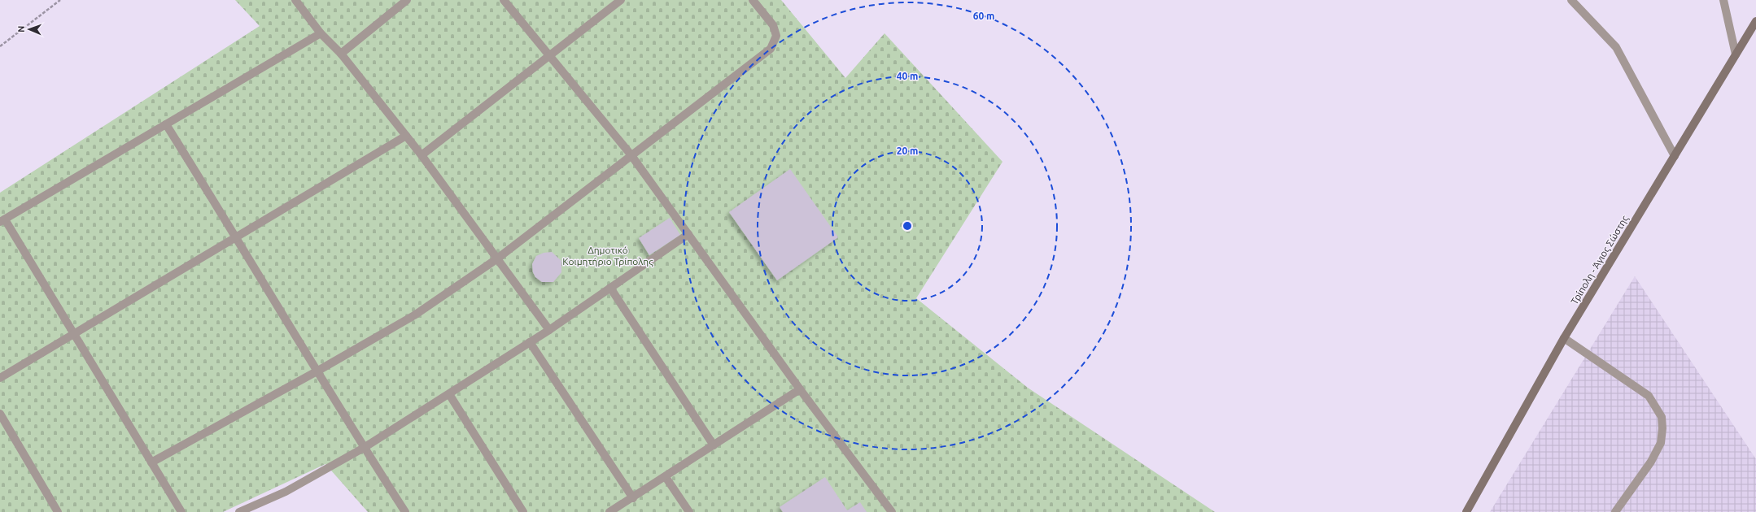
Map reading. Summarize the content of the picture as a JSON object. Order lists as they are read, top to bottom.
{
  "streets": {
    "main road": ["Τρίπολη - Άγιος Σώστης"]
  },
  "parks": ["Δημοτικό Κοιμητήριο Τρίπολης"],
  "north": "left",
  "rings": ["60 m", "40 m", "20 m"]
}
